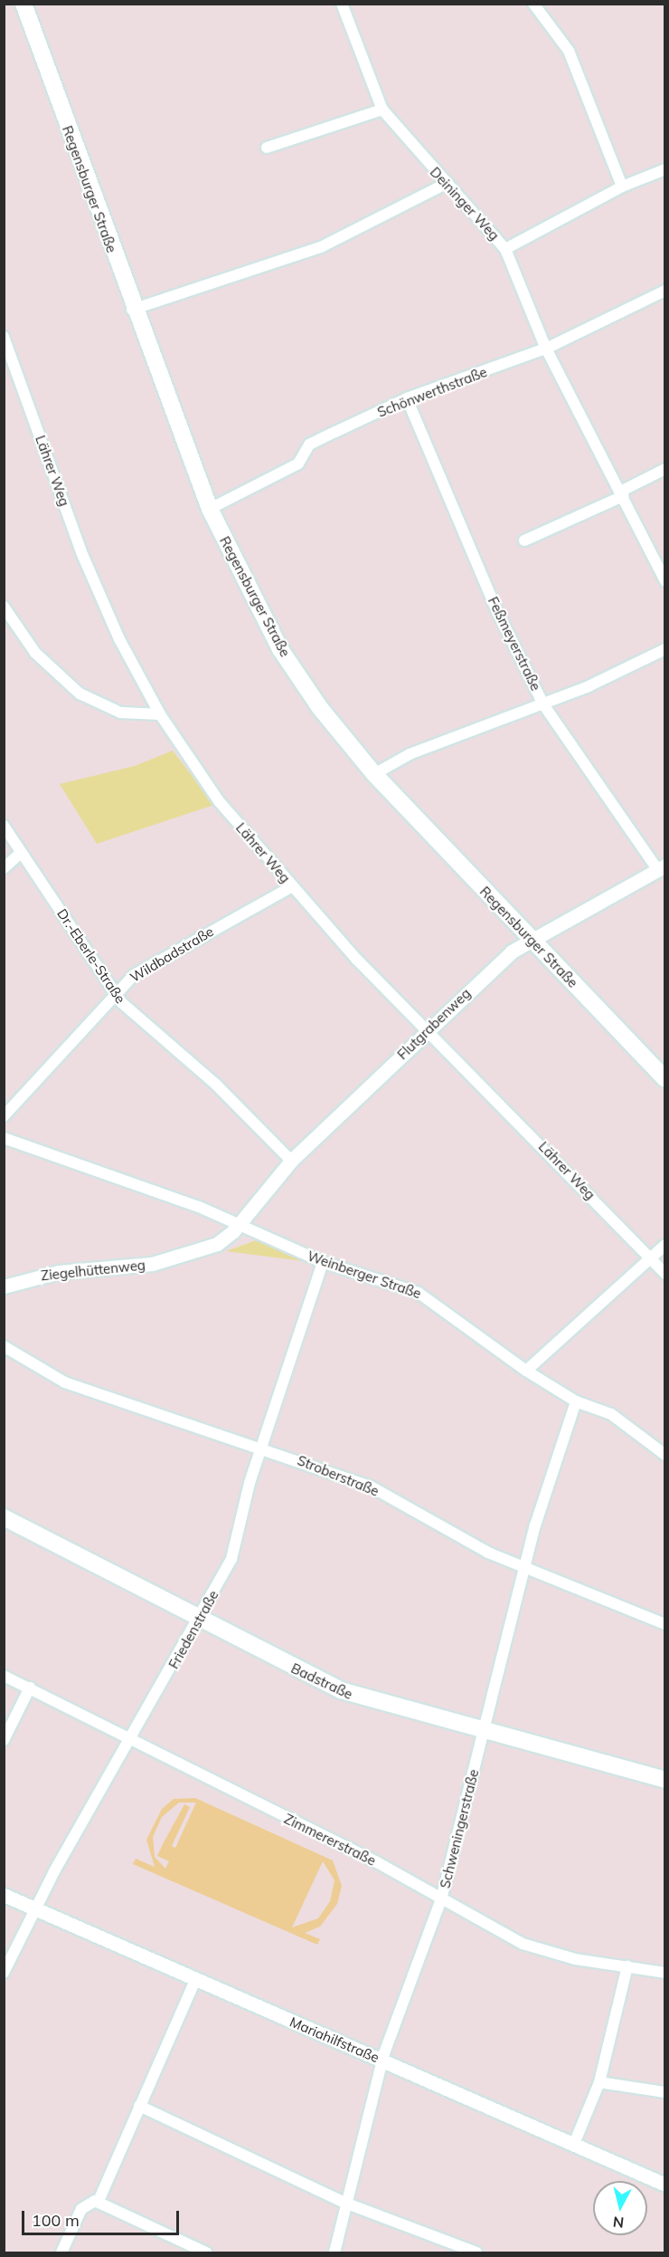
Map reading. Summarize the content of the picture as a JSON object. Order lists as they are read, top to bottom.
{
  "streets": {
    "main road": ["Regensburger Straße", "Badstraße"],
    "street": [
      "Deininger Weg",
      "Schönwerthstraße",
      "Lährer Weg",
      "Feßmeyerstraße",
      "Wildbadstraße",
      "Dr.-Eberle-Straße",
      "Flutgrabenweg",
      "Ziegelhüttenweg",
      "Weinberger Straße",
      "Stroberstraße",
      "Friedenstraße",
      "Schweningerstraße",
      "Zimmererstraße",
      "Mariahilfstraße"
    ]
  },
  "crossings": [
    ["Regensburger Straße", "Schönwerthstraße"],
    ["Regensburger Straße", "Flutgrabenweg"],
    ["Deininger Weg", "Schönwerthstraße"],
    ["Schönwerthstraße", "Feßmeyerstraße"],
    ["Lährer Weg", "Wildbadstraße"],
    ["Lährer Weg", "Flutgrabenweg"],
    ["Feßmeyerstraße", "Flutgrabenweg"],
    ["Wildbadstraße", "Dr.-Eberle-Straße"],
    ["Dr.-Eberle-Straße", "Flutgrabenweg"],
    ["Flutgrabenweg", "Ziegelhüttenweg"],
    ["Flutgrabenweg", "Weinberger Straße"],
    ["Ziegelhüttenweg", "Weinberger Straße"],
    ["Weinberger Straße", "Friedenstraße"],
    ["Weinberger Straße", "Schweningerstraße"],
    ["Stroberstraße", "Friedenstraße"],
    ["Stroberstraße", "Schweningerstraße"],
    ["Friedenstraße", "Badstraße"],
    ["Friedenstraße", "Zimmererstraße"],
    ["Friedenstraße", "Mariahilfstraße"],
    ["Badstraße", "Schweningerstraße"],
    ["Schweningerstraße", "Zimmererstraße"],
    ["Schweningerstraße", "Mariahilfstraße"]
  ],
  "scale_bar": "100 m",
  "north": "bottom"
}
